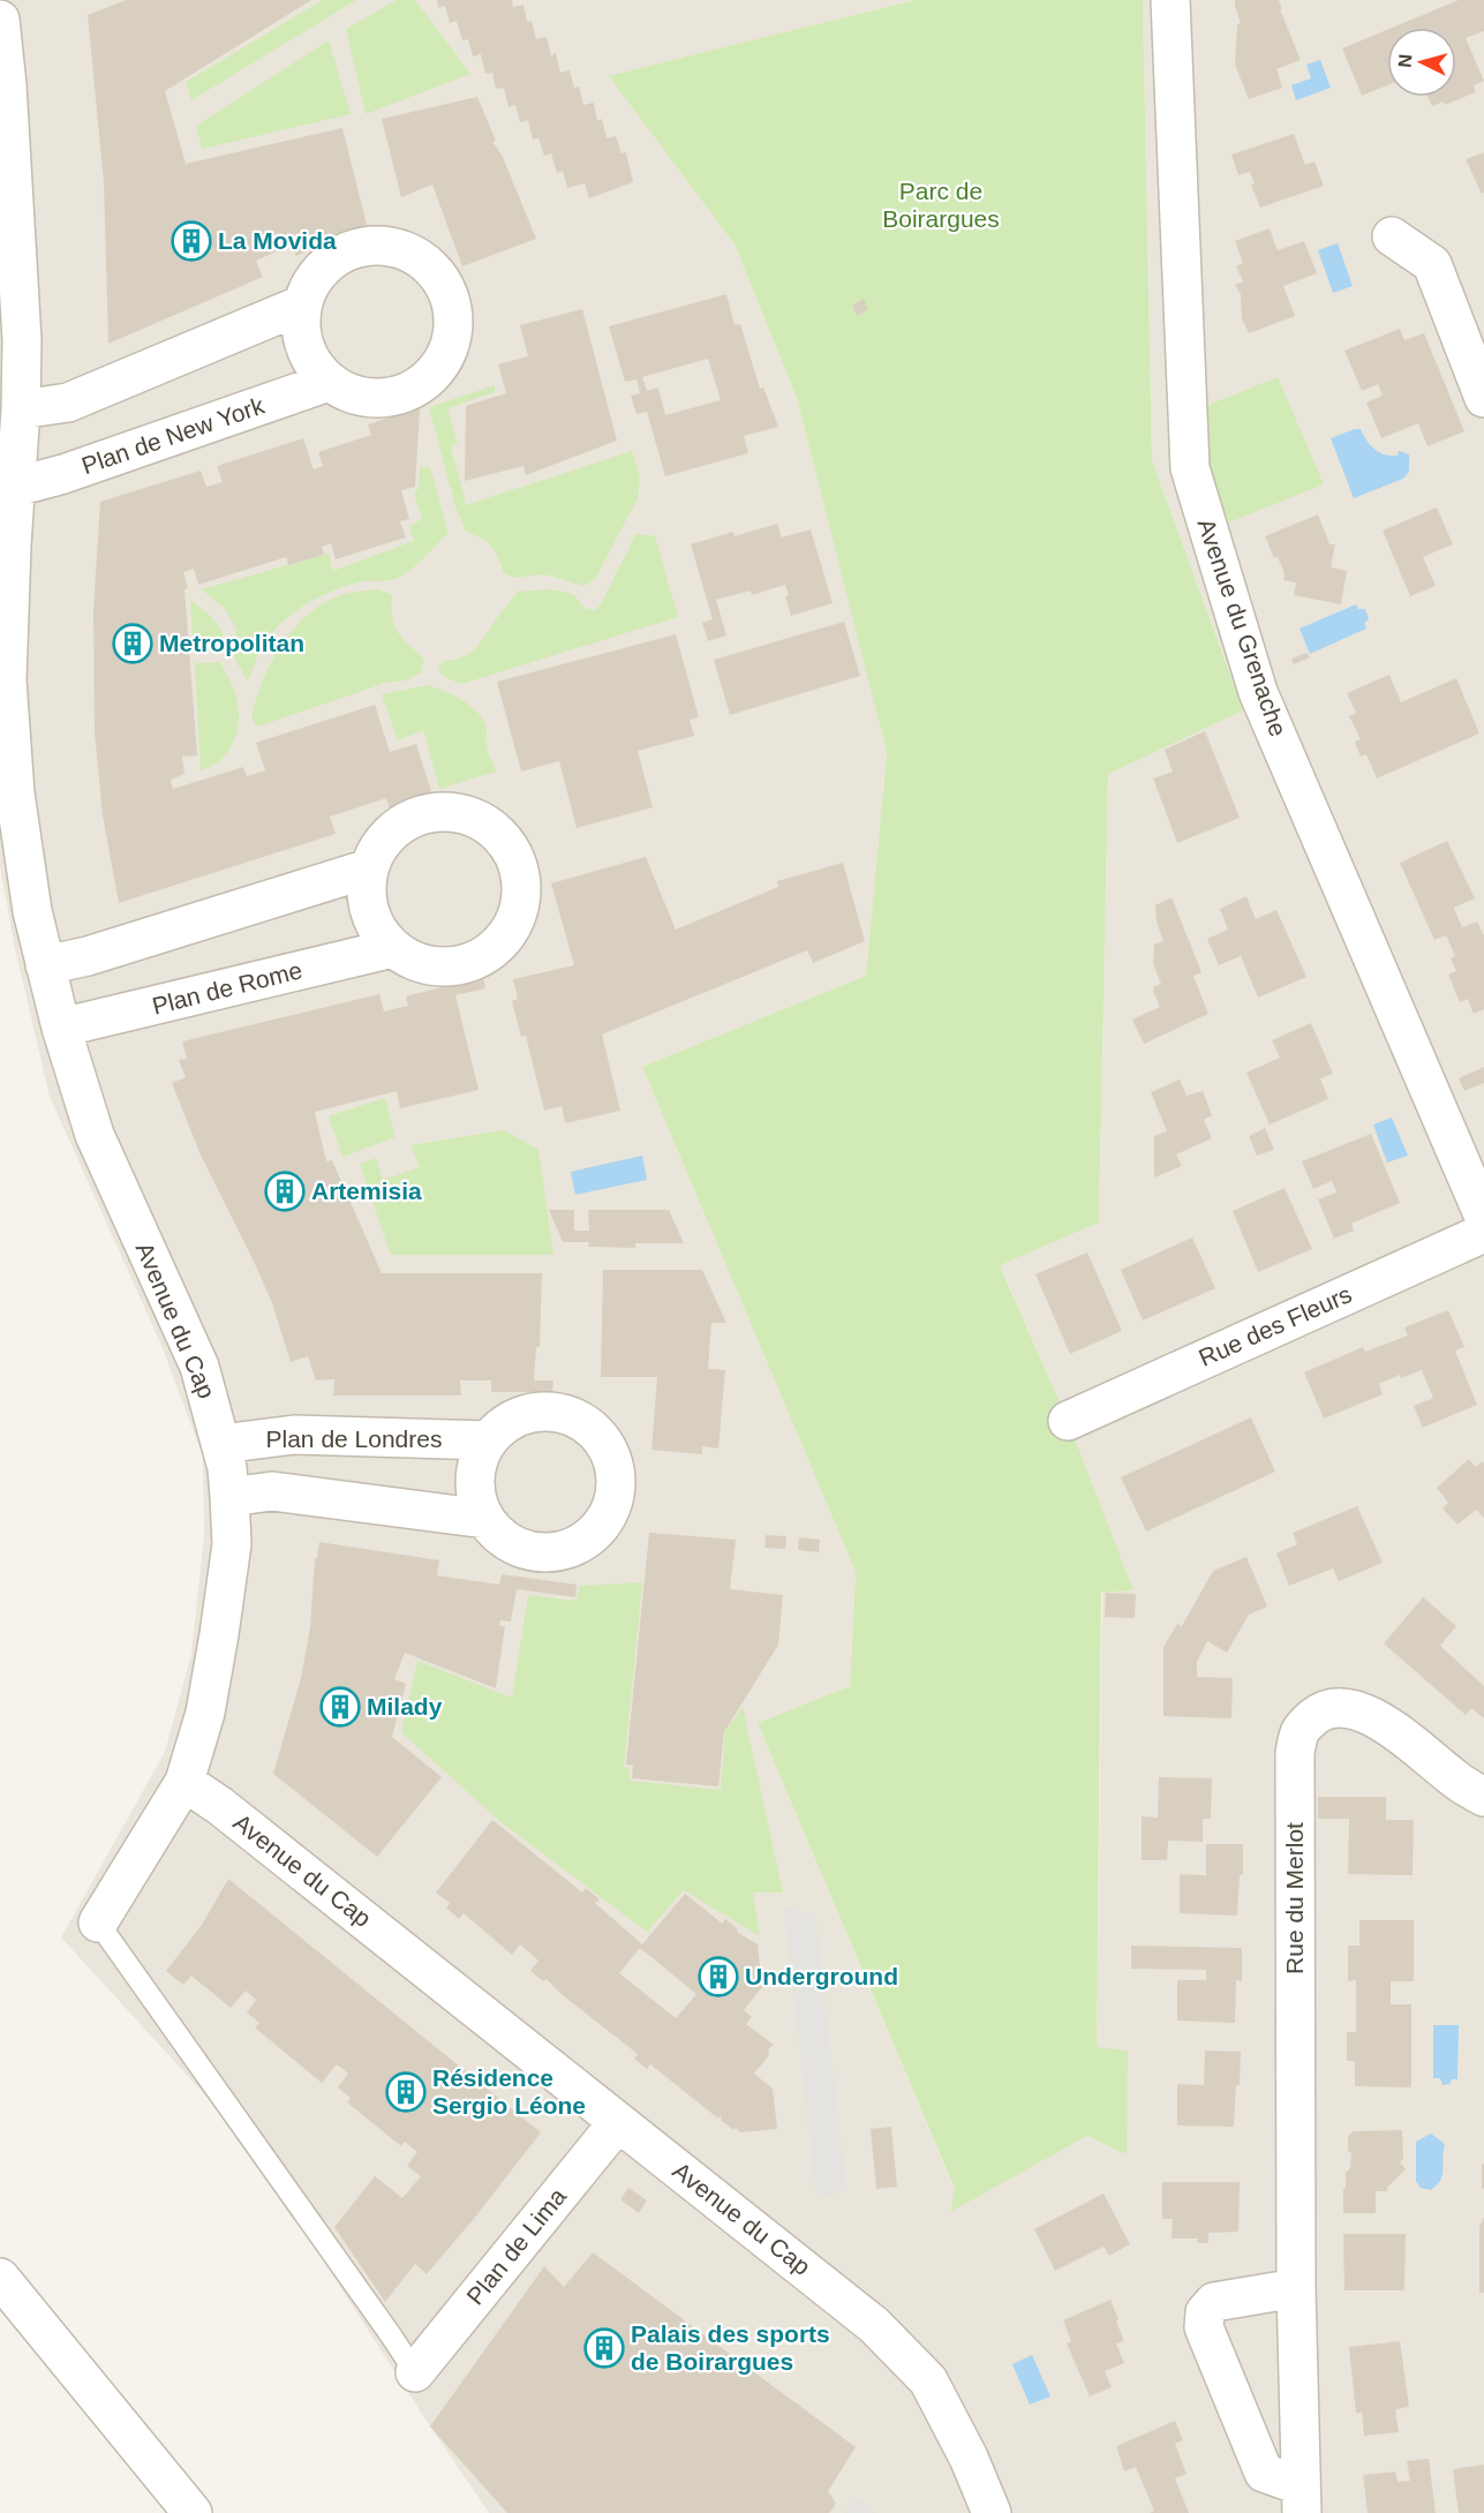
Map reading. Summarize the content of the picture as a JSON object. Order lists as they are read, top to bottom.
{
  "streets": {
    "street": [
      "Plan de New York",
      "Avenue du Grenache",
      "Plan de Rome",
      "Avenue du Cap",
      "Rue des Fleurs",
      "Plan de Londres",
      "Rue du Merlot",
      "Plan de Lima"
    ]
  },
  "crossings": [
    ["Plan de New York", "Avenue du Cap"],
    ["Plan de Rome", "Avenue du Cap"],
    ["Avenue du Cap", "Plan de Londres"],
    ["Avenue du Cap", "Plan de Lima"]
  ],
  "parks": ["Parc de Boirargues"],
  "places": {
    "building": [
      "La Movida",
      "Metropolitan",
      "Artemisia",
      "Milady",
      "Underground",
      "Résidence Sergio Léone",
      "Palais des sports de Boirargues"
    ]
  },
  "north": "left"
}
